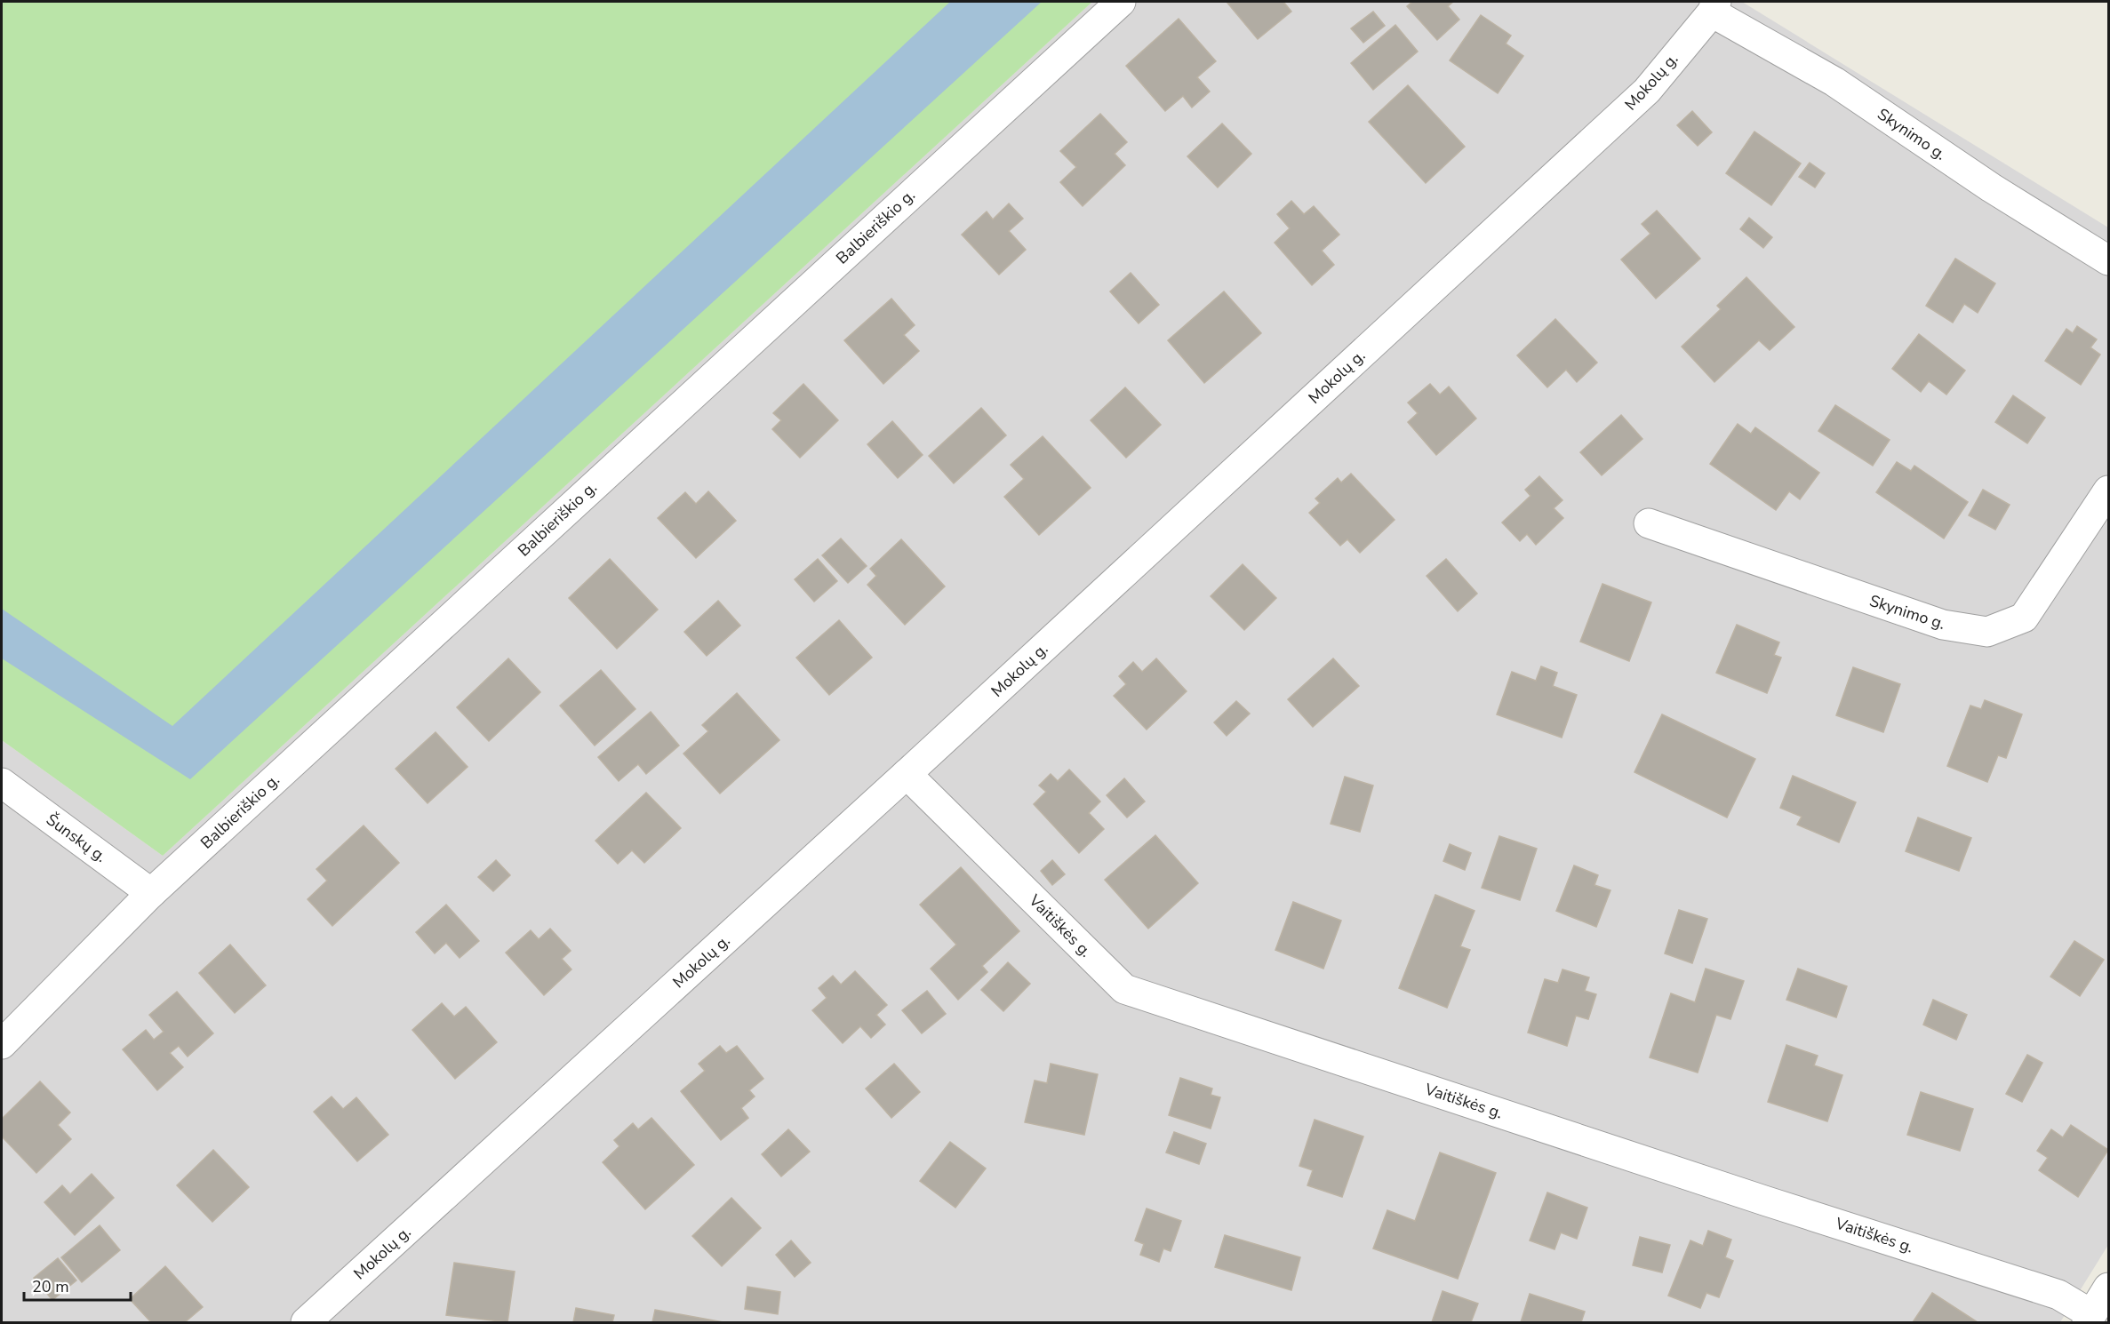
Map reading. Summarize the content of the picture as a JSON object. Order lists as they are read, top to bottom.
{
  "streets": {
    "street": [
      "Mokolų g.",
      "Skynimo g.",
      "Balbieriškio g.",
      "Šunskų g.",
      "Vaitiškės g."
    ]
  },
  "crossings": [
    ["Mokolų g.", "Skynimo g."],
    ["Mokolų g.", "Vaitiškės g."],
    ["Balbieriškio g.", "Šunskų g."]
  ],
  "scale_bar": "20 m"
}
